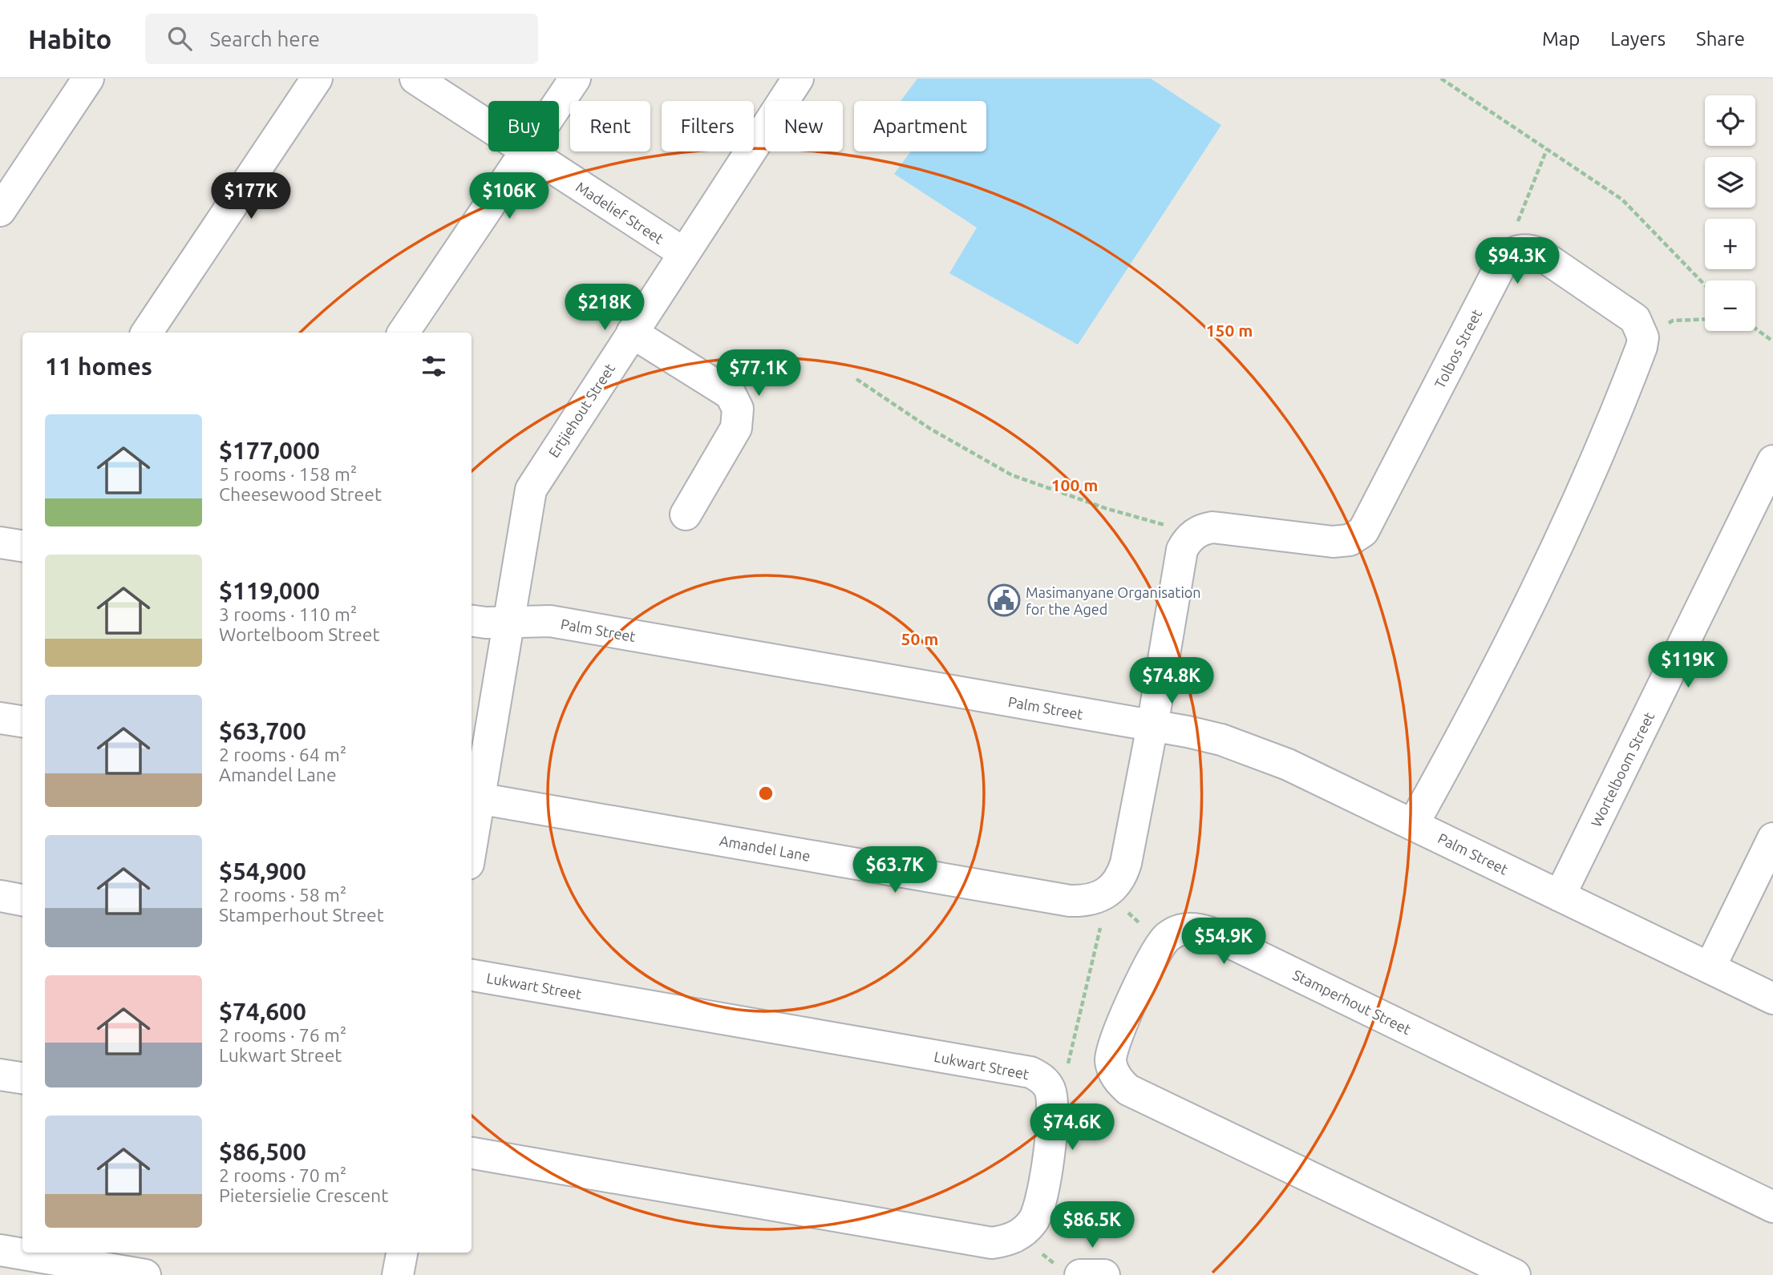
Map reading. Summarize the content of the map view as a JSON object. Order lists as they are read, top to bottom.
{
  "streets": {
    "street": [
      "Madelief Street",
      "Tolbos Street",
      "Ertjiehout Street",
      "Palm Street",
      "Wortelboom Street",
      "Amandel Lane",
      "Lukwart Street",
      "Stamperhout Street"
    ]
  },
  "crossings": [
    ["Madelief Street", "Ertjiehout Street"],
    ["Ertjiehout Street", "Palm Street"],
    ["Palm Street", "Wortelboom Street"]
  ],
  "places": {
    "public building": ["Masimanyane Organisation for the Aged"]
  },
  "page": {
    "header": "Habito",
    "search": "Search here",
    "nav": ["Map", "Layers", "Share"],
    "map_buttons": ["+", "−"],
    "chip": [
      "Buy",
      "Rent",
      "Filters",
      "New",
      "Apartment"
    ],
    "price": [
      "$177K",
      "$106K",
      "$94.3K",
      "$218K",
      "$77.1K",
      "$119K",
      "$74.8K",
      "$63.7K",
      "$54.9K",
      "$74.6K",
      "$86.5K"
    ],
    "heading": "11 homes",
    "list": [
      {
        "name": "$177,000",
        "note": "5 rooms · 158 m² · Cheesewood Street"
      },
      {
        "name": "$119,000",
        "note": "3 rooms · 110 m² · Wortelboom Street"
      },
      {
        "name": "$63,700",
        "note": "2 rooms · 64 m² · Amandel Lane"
      },
      {
        "name": "$54,900",
        "note": "2 rooms · 58 m² · Stamperhout Street"
      },
      {
        "name": "$74,600",
        "note": "2 rooms · 76 m² · Lukwart Street"
      },
      {
        "name": "$86,500",
        "note": "2 rooms · 70 m² · Pietersielie Crescent"
      }
    ]
  },
  "rings": ["150 m", "100 m", "50 m"]
}
